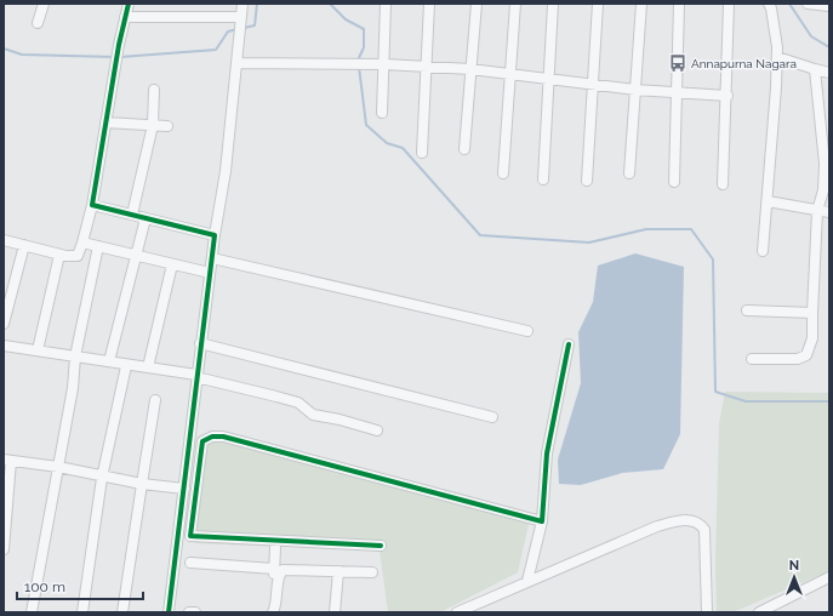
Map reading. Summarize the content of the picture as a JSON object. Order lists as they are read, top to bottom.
{
  "places": {
    "bus stop": ["Annapurna Nagara"]
  },
  "scale_bar": "100 m",
  "north": "top"
}
